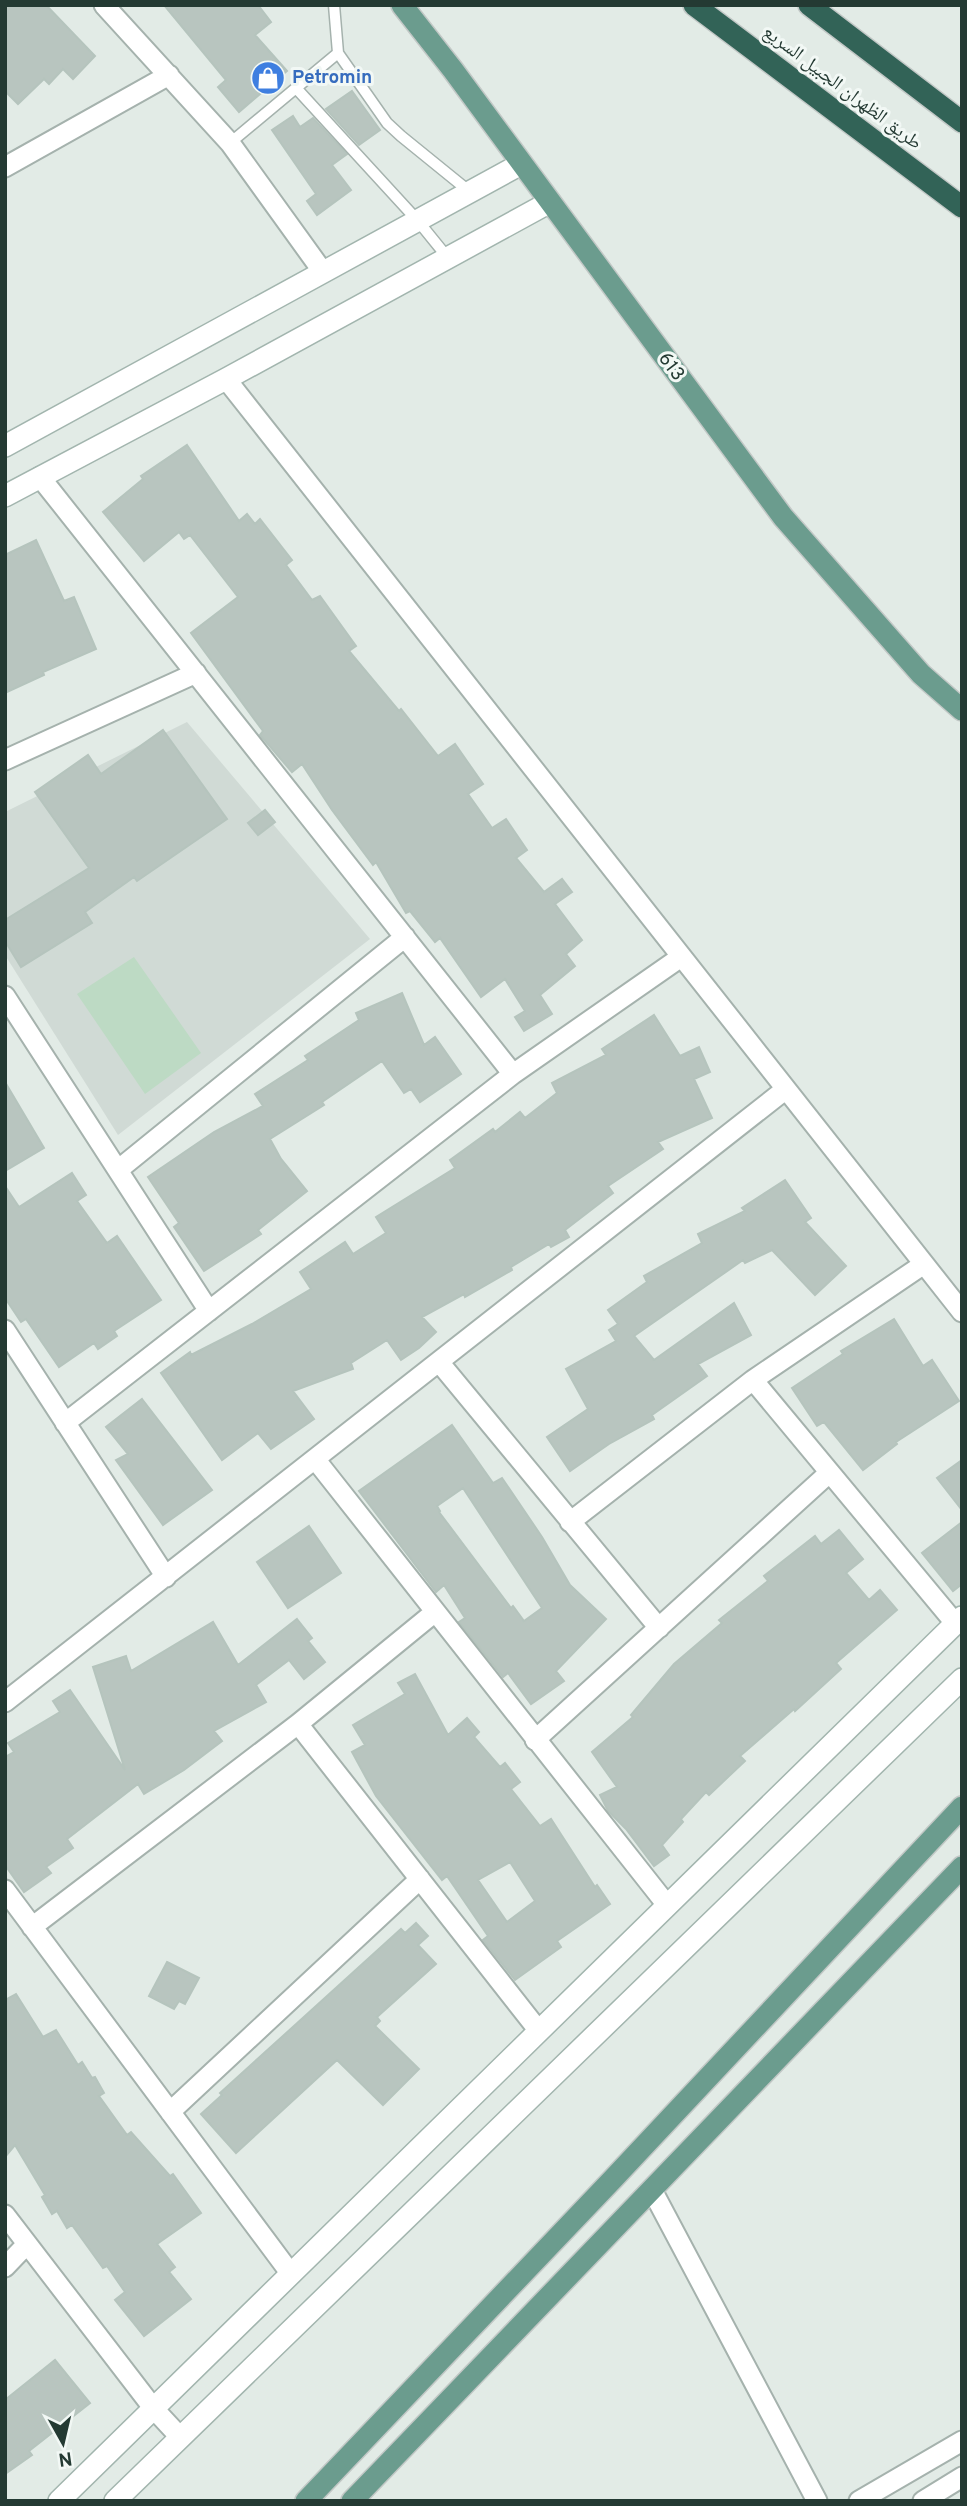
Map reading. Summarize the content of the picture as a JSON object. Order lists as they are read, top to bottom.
{
  "streets": {
    "highway": ["طريق الظهران الجبيل السريع"],
    "main road": ["613"]
  },
  "places": {
    "shop": ["Petromin"]
  },
  "north": "bottom"
}
